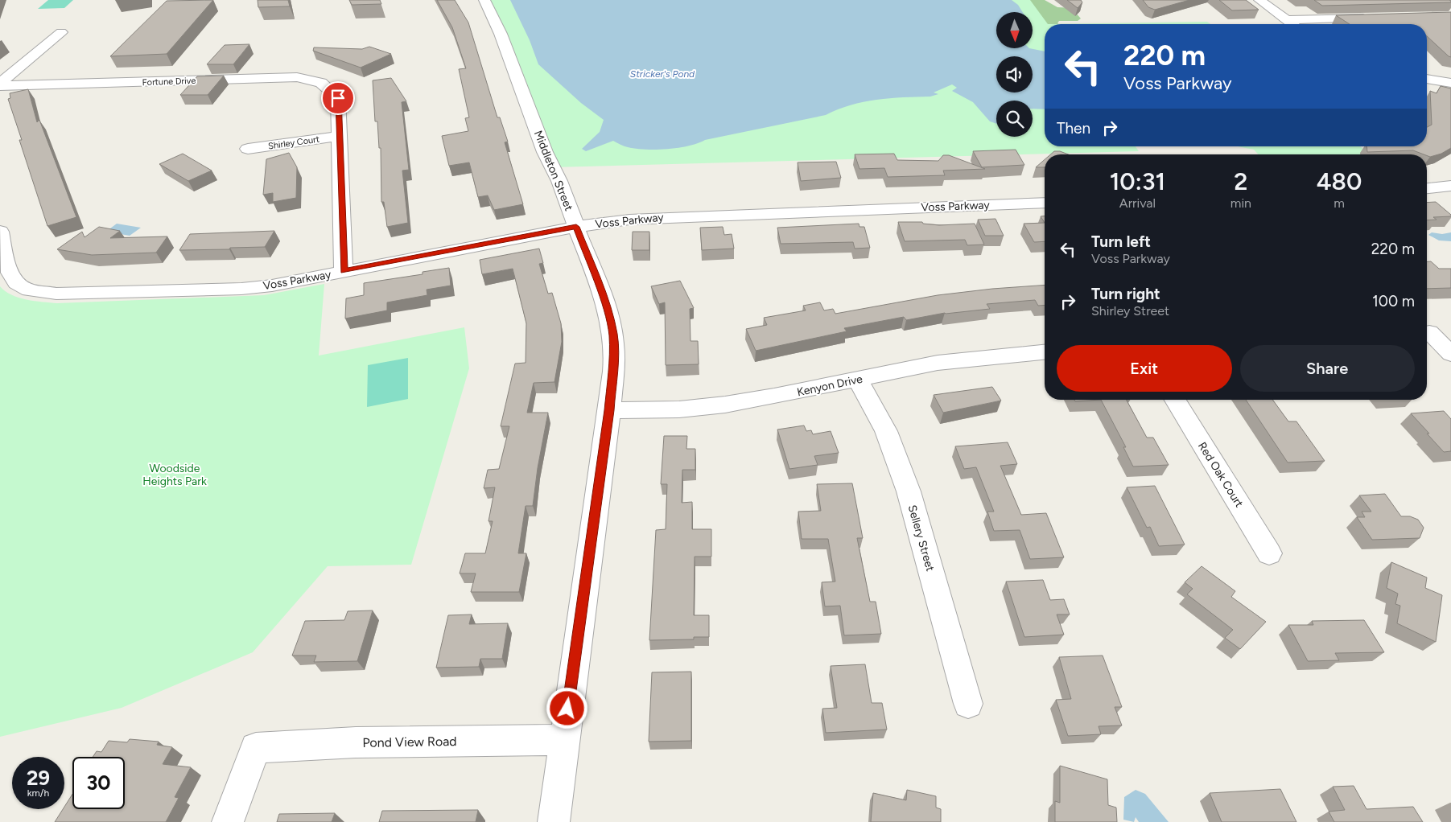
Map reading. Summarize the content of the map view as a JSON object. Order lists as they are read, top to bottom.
{
  "streets": {
    "street": [
      "Fortune Drive",
      "Shirley Court",
      "Middleton Street",
      "Voss Parkway",
      "Kenyon Drive",
      "Red Oak Court",
      "Sellery Street",
      "Pond View Road"
    ]
  },
  "crossings": [
    ["Fortune Drive", "Shirley Court"],
    ["Middleton Street", "Voss Parkway"],
    ["Middleton Street", "Kenyon Drive"],
    ["Middleton Street", "Pond View Road"],
    ["Kenyon Drive", "Sellery Street"]
  ],
  "water": ["Stricker's Pond"],
  "parks": ["Woodside Heights Park"],
  "north": "bottom",
  "page": {
    "turn": ["220 m", "Voss Parkway"],
    "then": "Then",
    "eta": [
      "10:31",
      "Arrival",
      "2",
      "min",
      "480",
      "m"
    ],
    "list": [
      {
        "name": "Turn left",
        "note": "Voss Parkway",
        "value": "220 m"
      },
      {
        "name": "Turn right",
        "note": "Shirley Street",
        "value": "100 m"
      }
    ],
    "buttons": ["Exit", "Share"],
    "speed": "29 km/h",
    "limit": "30"
  }
}
